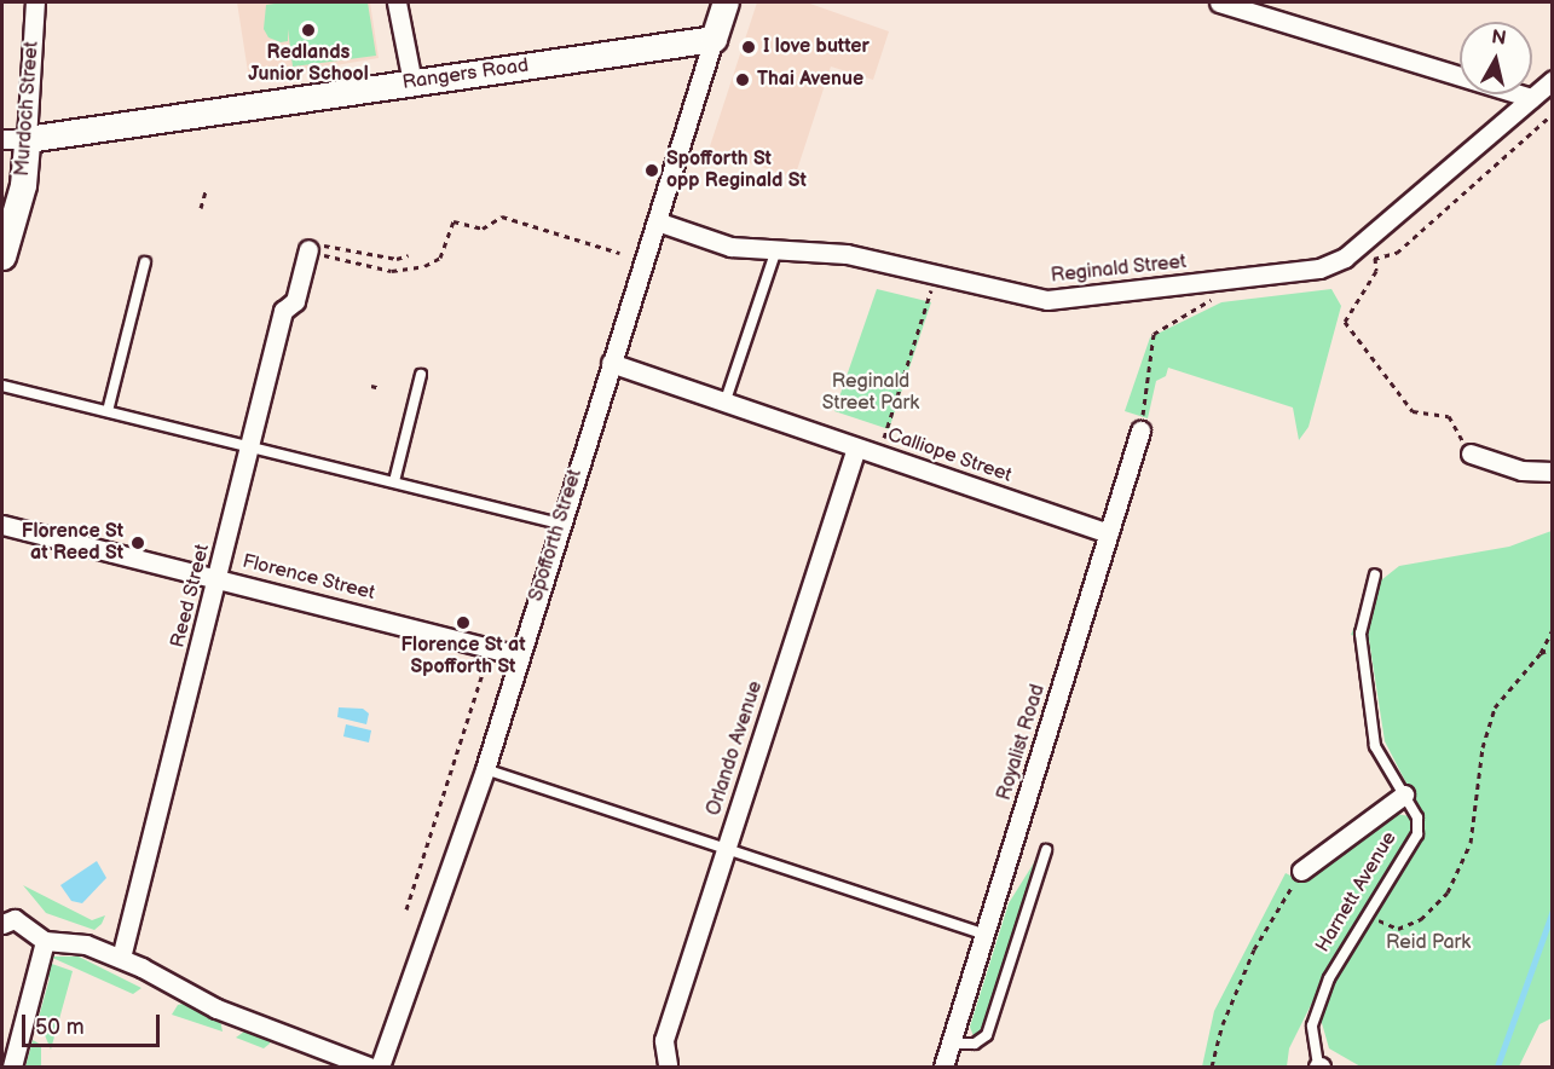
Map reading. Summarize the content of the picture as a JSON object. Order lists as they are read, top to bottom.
{
  "streets": {
    "main road": ["Rangers Road", "Murdoch Street", "Spofforth Street"],
    "street": [
      "Reginald Street",
      "Calliope Street",
      "Florence Street",
      "Reed Street",
      "Royalist Road",
      "Orlando Avenue"
    ],
    "lane": ["Harnett Avenue"]
  },
  "crossings": [
    ["Rangers Road", "Murdoch Street"],
    ["Rangers Road", "Spofforth Street"],
    ["Reginald Street", "Spofforth Street"],
    ["Calliope Street", "Spofforth Street"],
    ["Calliope Street", "Royalist Road"],
    ["Calliope Street", "Orlando Avenue"],
    ["Spofforth Street", "Florence Street"],
    ["Florence Street", "Reed Street"]
  ],
  "parks": ["Reginald Street Park", "Reid Park"],
  "places": [
    "Redlands Junior School",
    "I love butter",
    "Thai Avenue",
    "Spofforth St opp Reginald St",
    "Florence St at Reed St",
    "Florence St at Spofforth St"
  ],
  "scale_bar": "50 m",
  "north": "top"
}
